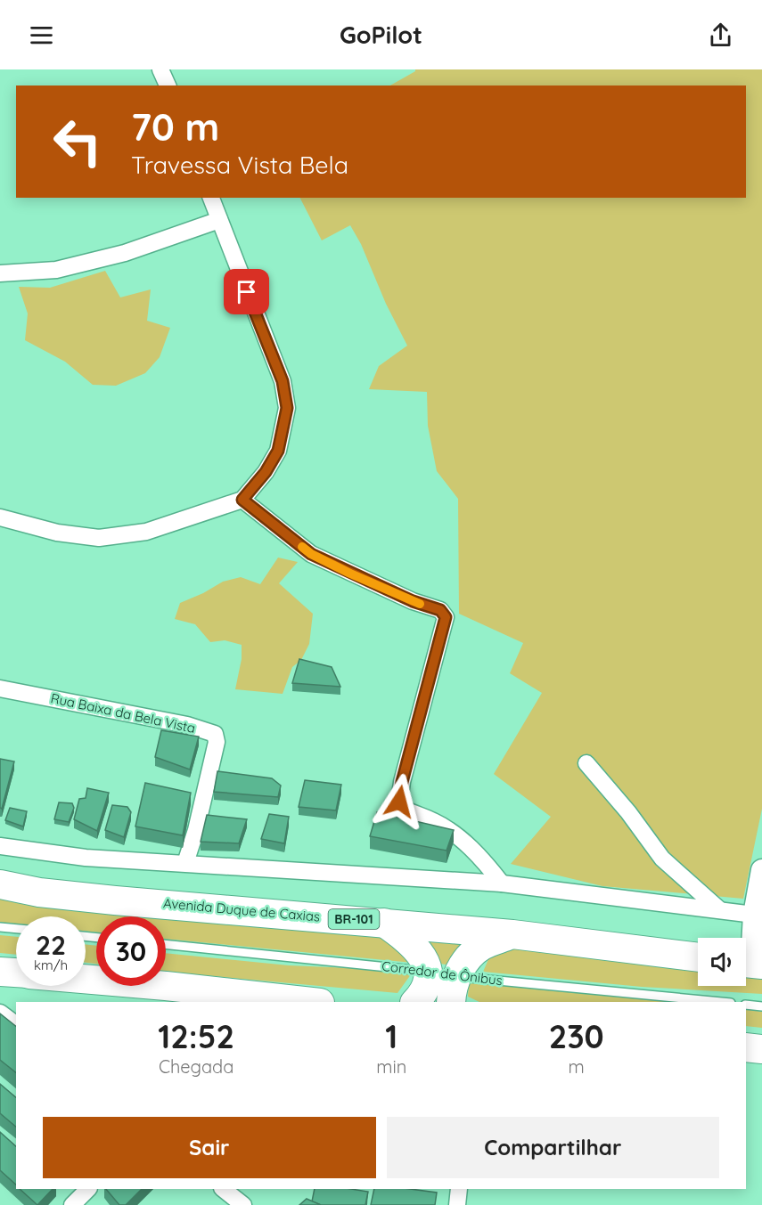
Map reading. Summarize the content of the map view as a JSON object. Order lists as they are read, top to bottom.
{
  "streets": {
    "highway": ["Avenida Duque de Caxias", "BR-101"],
    "street": ["Rua Baixa da Bela Vista"],
    "lane": ["Corredor de Ônibus"]
  },
  "page": {
    "header": "GoPilot",
    "turn": ["70 m", "Travessa Vista Bela"],
    "speed": "22 km/h",
    "limit": "30",
    "eta": [
      "12:52",
      "Chegada",
      "1",
      "min",
      "230",
      "m"
    ],
    "buttons": ["Sair", "Compartilhar"]
  }
}
